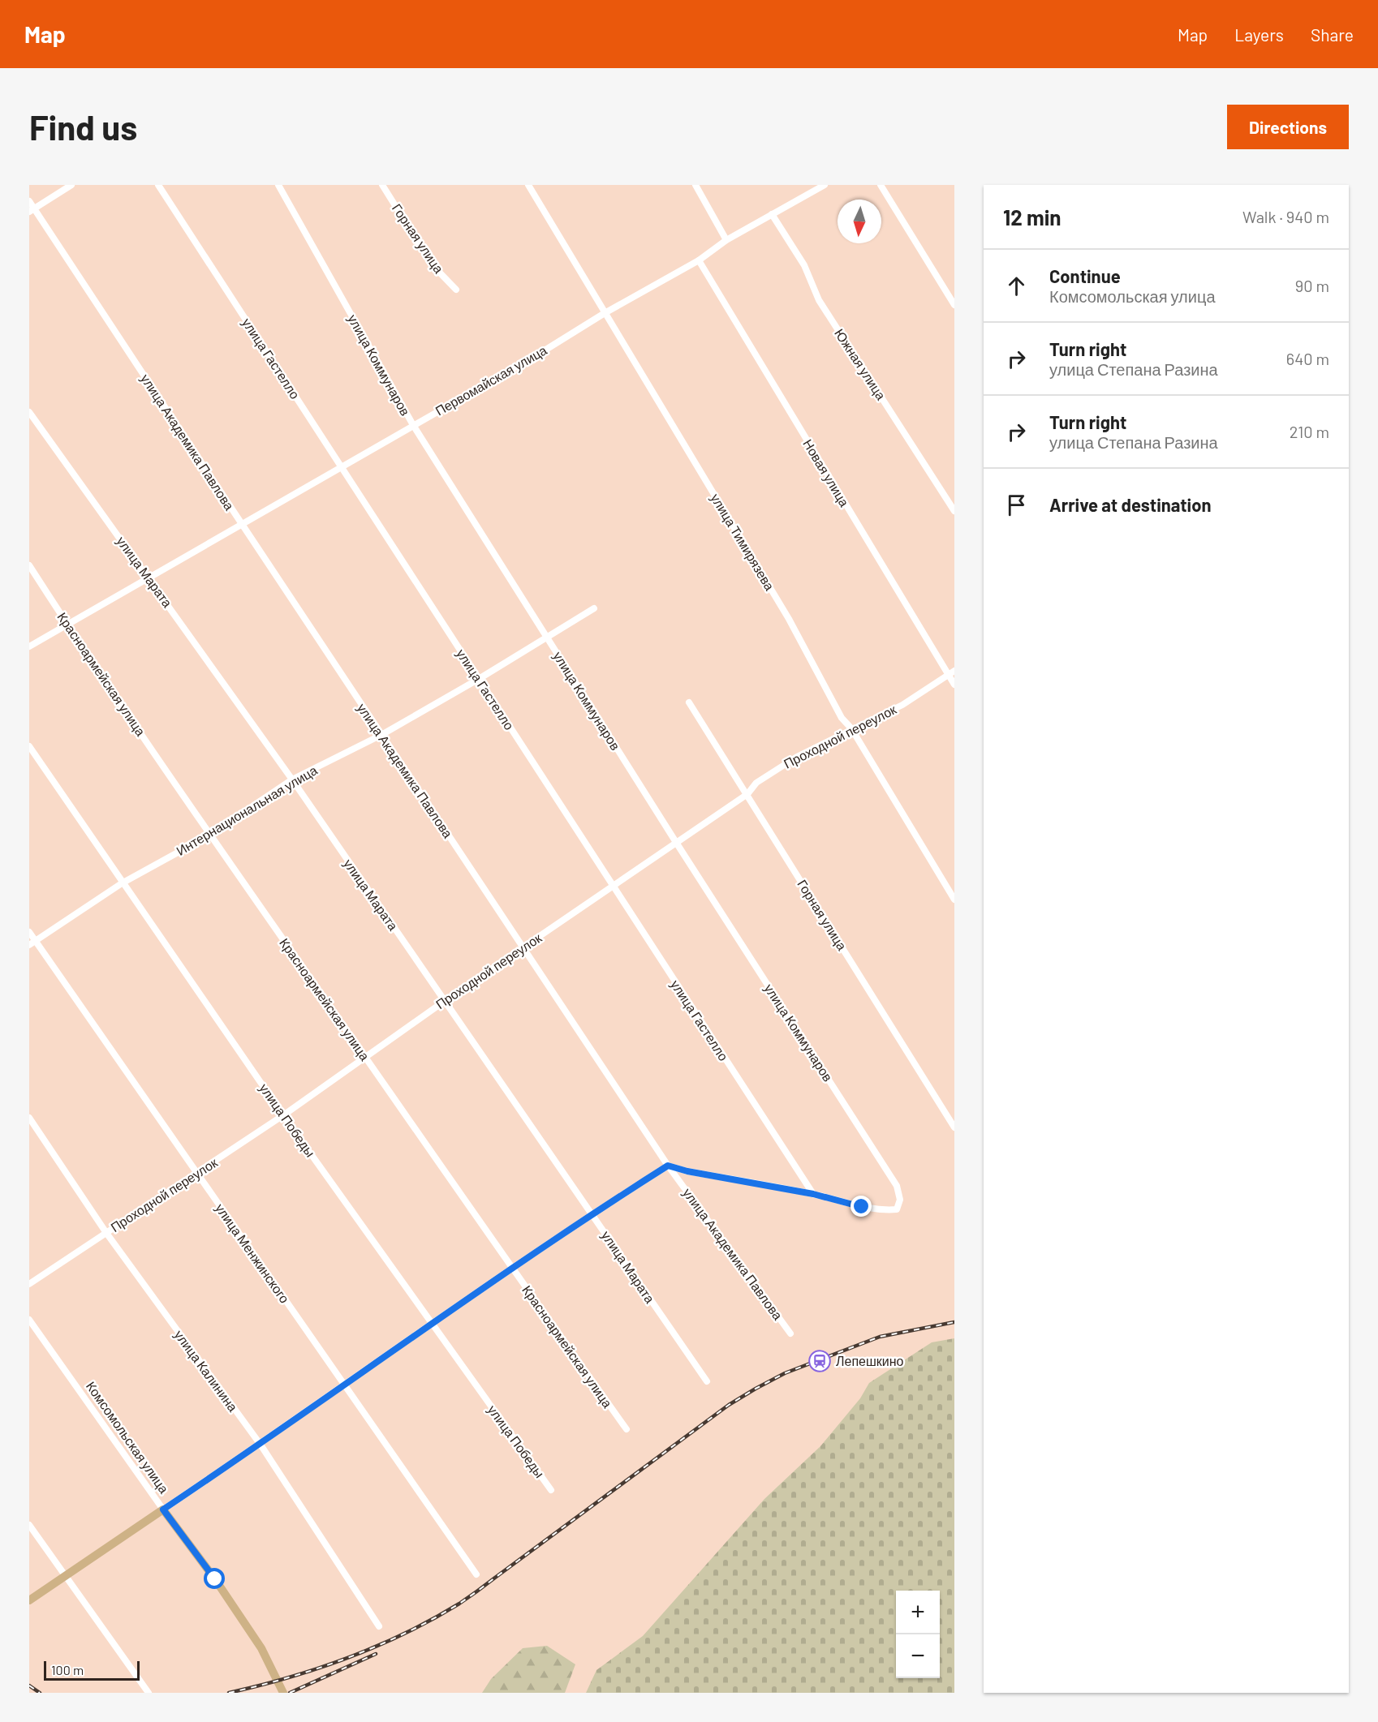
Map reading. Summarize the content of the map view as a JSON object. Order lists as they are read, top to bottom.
{
  "streets": {
    "main road": ["Комсомольская улица"],
    "street": [
      "Горная улица",
      "улица Гастелло",
      "Южная улица",
      "улица Коммунаров",
      "Первомайская улица",
      "улица Академика Павлова",
      "Новая улица",
      "улица Тимирязева",
      "улица Марата",
      "Красноармейская улица",
      "Проходной переулок",
      "Интернациональная улица",
      "улица Победы",
      "улица Менжинского",
      "улица Калинина"
    ]
  },
  "crossings": [
    ["Горная улица", "Проходной переулок"],
    ["улица Гастелло", "улица Коммунаров"],
    ["улица Гастелло", "Первомайская улица"],
    ["улица Гастелло", "Проходной переулок"],
    ["улица Гастелло", "Интернациональная улица"],
    ["Южная улица", "Первомайская улица"],
    ["улица Коммунаров", "Первомайская улица"],
    ["улица Коммунаров", "Проходной переулок"],
    ["улица Коммунаров", "Интернациональная улица"],
    ["Первомайская улица", "улица Академика Павлова"],
    ["Первомайская улица", "Новая улица"],
    ["Первомайская улица", "улица Тимирязева"],
    ["Первомайская улица", "улица Марата"],
    ["Первомайская улица", "Красноармейская улица"],
    ["улица Академика Павлова", "Проходной переулок"],
    ["улица Академика Павлова", "Интернациональная улица"],
    ["Новая улица", "Проходной переулок"],
    ["улица Тимирязева", "Проходной переулок"],
    ["улица Марата", "Проходной переулок"],
    ["улица Марата", "Интернациональная улица"],
    ["Красноармейская улица", "Проходной переулок"],
    ["Красноармейская улица", "Интернациональная улица"],
    ["Проходной переулок", "улица Победы"],
    ["Проходной переулок", "улица Менжинского"],
    ["Проходной переулок", "улица Калинина"],
    ["Интернациональная улица", "улица Победы"],
    ["Интернациональная улица", "улица Менжинского"]
  ],
  "places": {
    "station": ["Лепешкино"]
  },
  "scale_bar": "100 m",
  "north": "bottom",
  "page": {
    "header": "Map",
    "nav": ["Map", "Layers", "Share"],
    "buttons": "Directions",
    "title": "Find us",
    "heading": ["12 min", "Walk · 940 m"],
    "list": [
      ["Continue", "Комсомольская улица", "90 m"],
      ["Turn right", "улица Степана Разина", "640 m"],
      ["Turn right", "улица Степана Разина", "210 m"],
      "Arrive at destination"
    ],
    "map_buttons": ["+", "−"],
    "scale": "100 m"
  }
}
